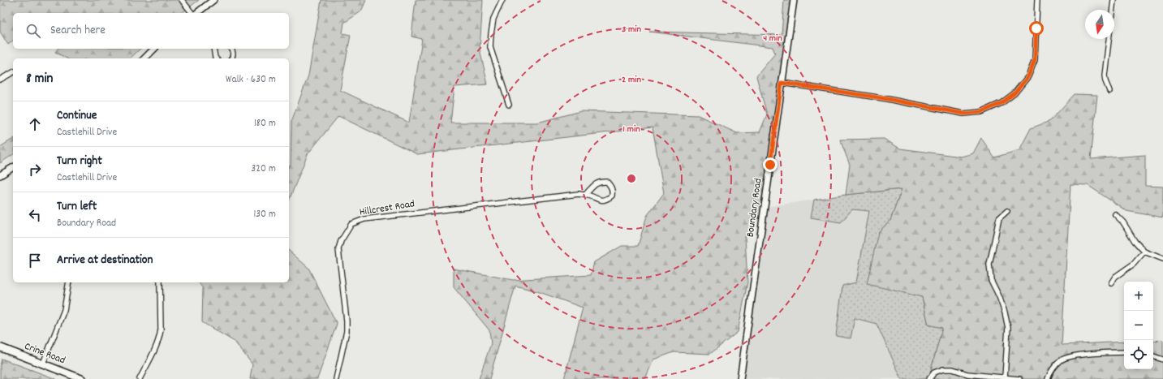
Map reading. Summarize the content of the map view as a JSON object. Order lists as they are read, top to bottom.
{
  "streets": {
    "main road": ["Crine Road"],
    "street": ["Boundary Road", "Hillcrest Road"]
  },
  "north": "bottom",
  "page": {
    "search": "Search here",
    "heading": ["8 min", "Walk · 630 m"],
    "list": [
      ["Continue", "Castlehill Drive", "180 m"],
      ["Turn right", "Castlehill Drive", "320 m"],
      ["Turn left", "Boundary Road", "130 m"],
      "Arrive at destination"
    ],
    "map_buttons": ["+", "−"]
  },
  "rings": [
    "3 min",
    "4 min",
    "2 min",
    "1 min"
  ]
}
